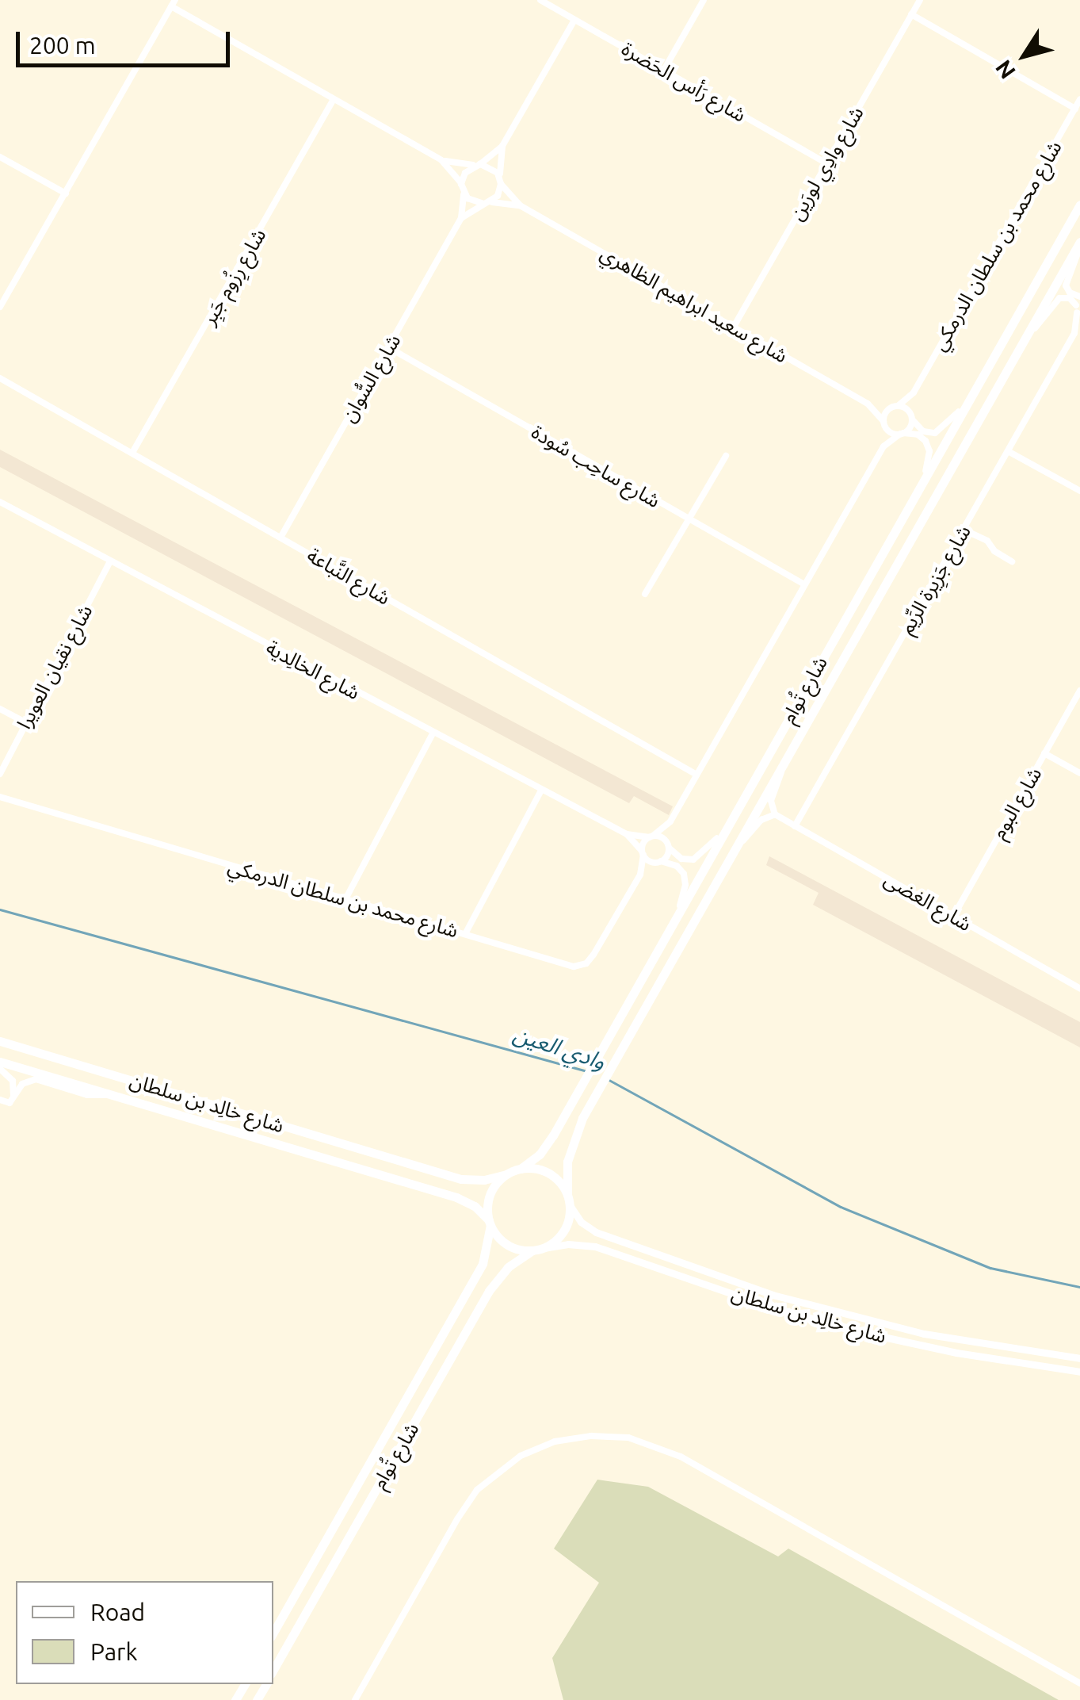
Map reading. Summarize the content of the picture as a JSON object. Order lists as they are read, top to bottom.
{
  "streets": {
    "main road": ["شارع تُوام", "شارع خالِد بن سلطان"],
    "street": [
      "شارع رَأس الحَضرة",
      "شارع وادِي لورَين",
      "شارع محمد بن سلطان الدرمكي",
      "شارع رِزُوم جَبِر",
      "شارع سعيد ابراهيم الظاهري",
      "شارع السُّوان",
      "شارع ساحِب سُودة",
      "شارع النَّباعة",
      "شارع جَزِيرة الرِّيم",
      "شارع نقيان العويرا",
      "شارع الخالِدية",
      "شارع البوم",
      "شارع الغضى"
    ]
  },
  "crossings": [
    ["شارع رَأس الحَضرة", "شارع وادِي لورَين"],
    ["شارع وادِي لورَين", "شارع سعيد ابراهيم الظاهري"],
    ["شارع محمد بن سلطان الدرمكي", "شارع سعيد ابراهيم الظاهري"],
    ["شارع محمد بن سلطان الدرمكي", "شارع الخالِدية"],
    ["شارع رِزُوم جَبِر", "شارع النَّباعة"],
    ["شارع سعيد ابراهيم الظاهري", "شارع السُّوان"],
    ["شارع السُّوان", "شارع ساحِب سُودة"],
    ["شارع السُّوان", "شارع النَّباعة"],
    ["شارع جَزِيرة الرِّيم", "شارع الغضى"],
    ["شارع نقيان العويرا", "شارع الخالِدية"],
    ["شارع تُوام", "شارع خالِد بن سلطان"],
    ["شارع البوم", "شارع الغضى"]
  ],
  "water": ["وادي العين"],
  "legend": ["Road", "Park"],
  "scale_bar": "200 m",
  "north": "bottom left"
}
